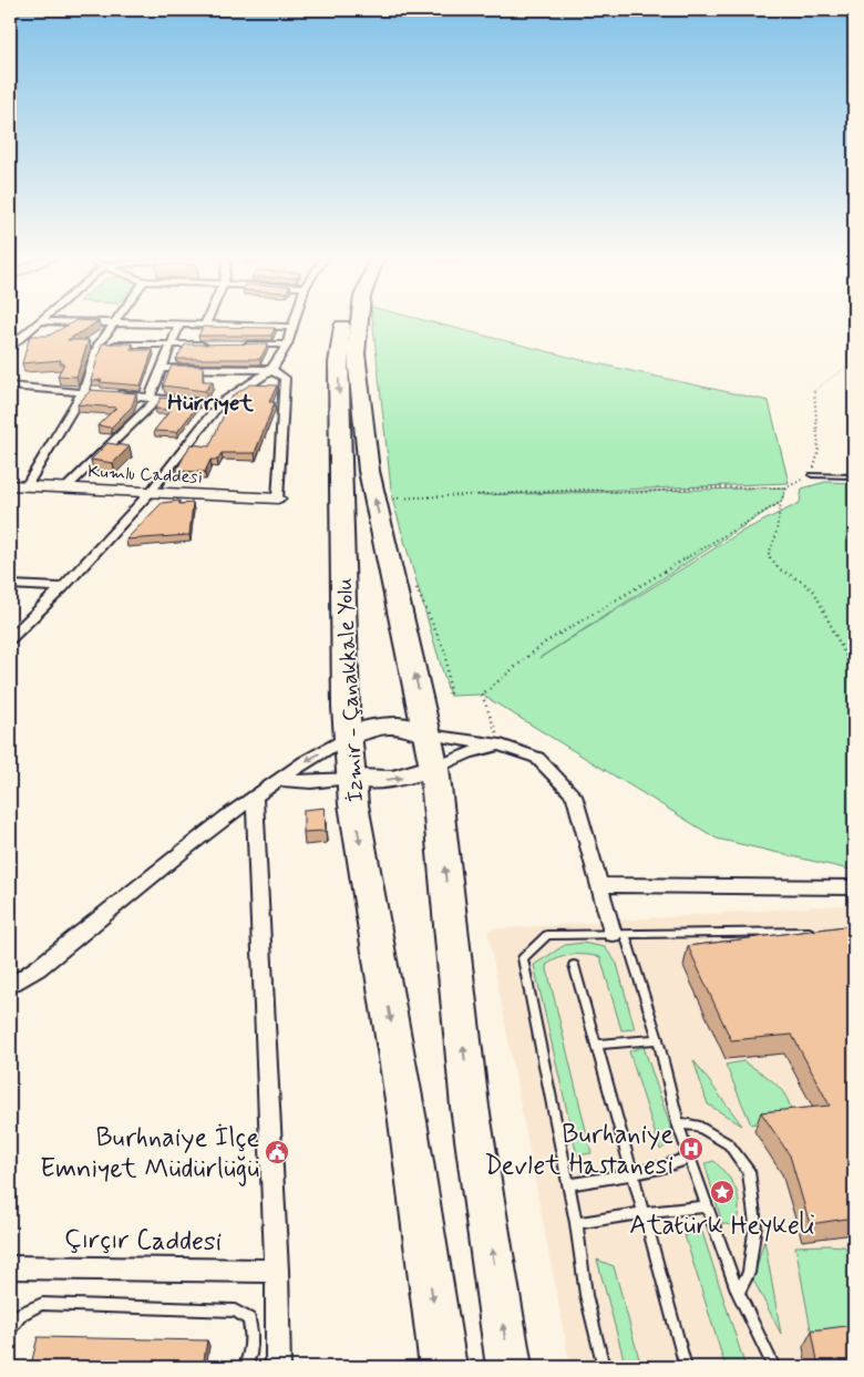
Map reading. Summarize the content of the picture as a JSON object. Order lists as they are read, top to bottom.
{
  "streets": {
    "highway": ["İzmir - Çanakkale Yolu"],
    "street": ["Kumlu Caddesi", "Çırçır Caddesi"]
  },
  "districts": ["Hürriyet"],
  "places": {
    "hospital": ["Burhaniye Devlet Hastanesi"],
    "public building": ["Burhnaiye İlçe Emniyet Müdürlüğü"],
    "place": ["Atatürk Heykeli"]
  }
}
